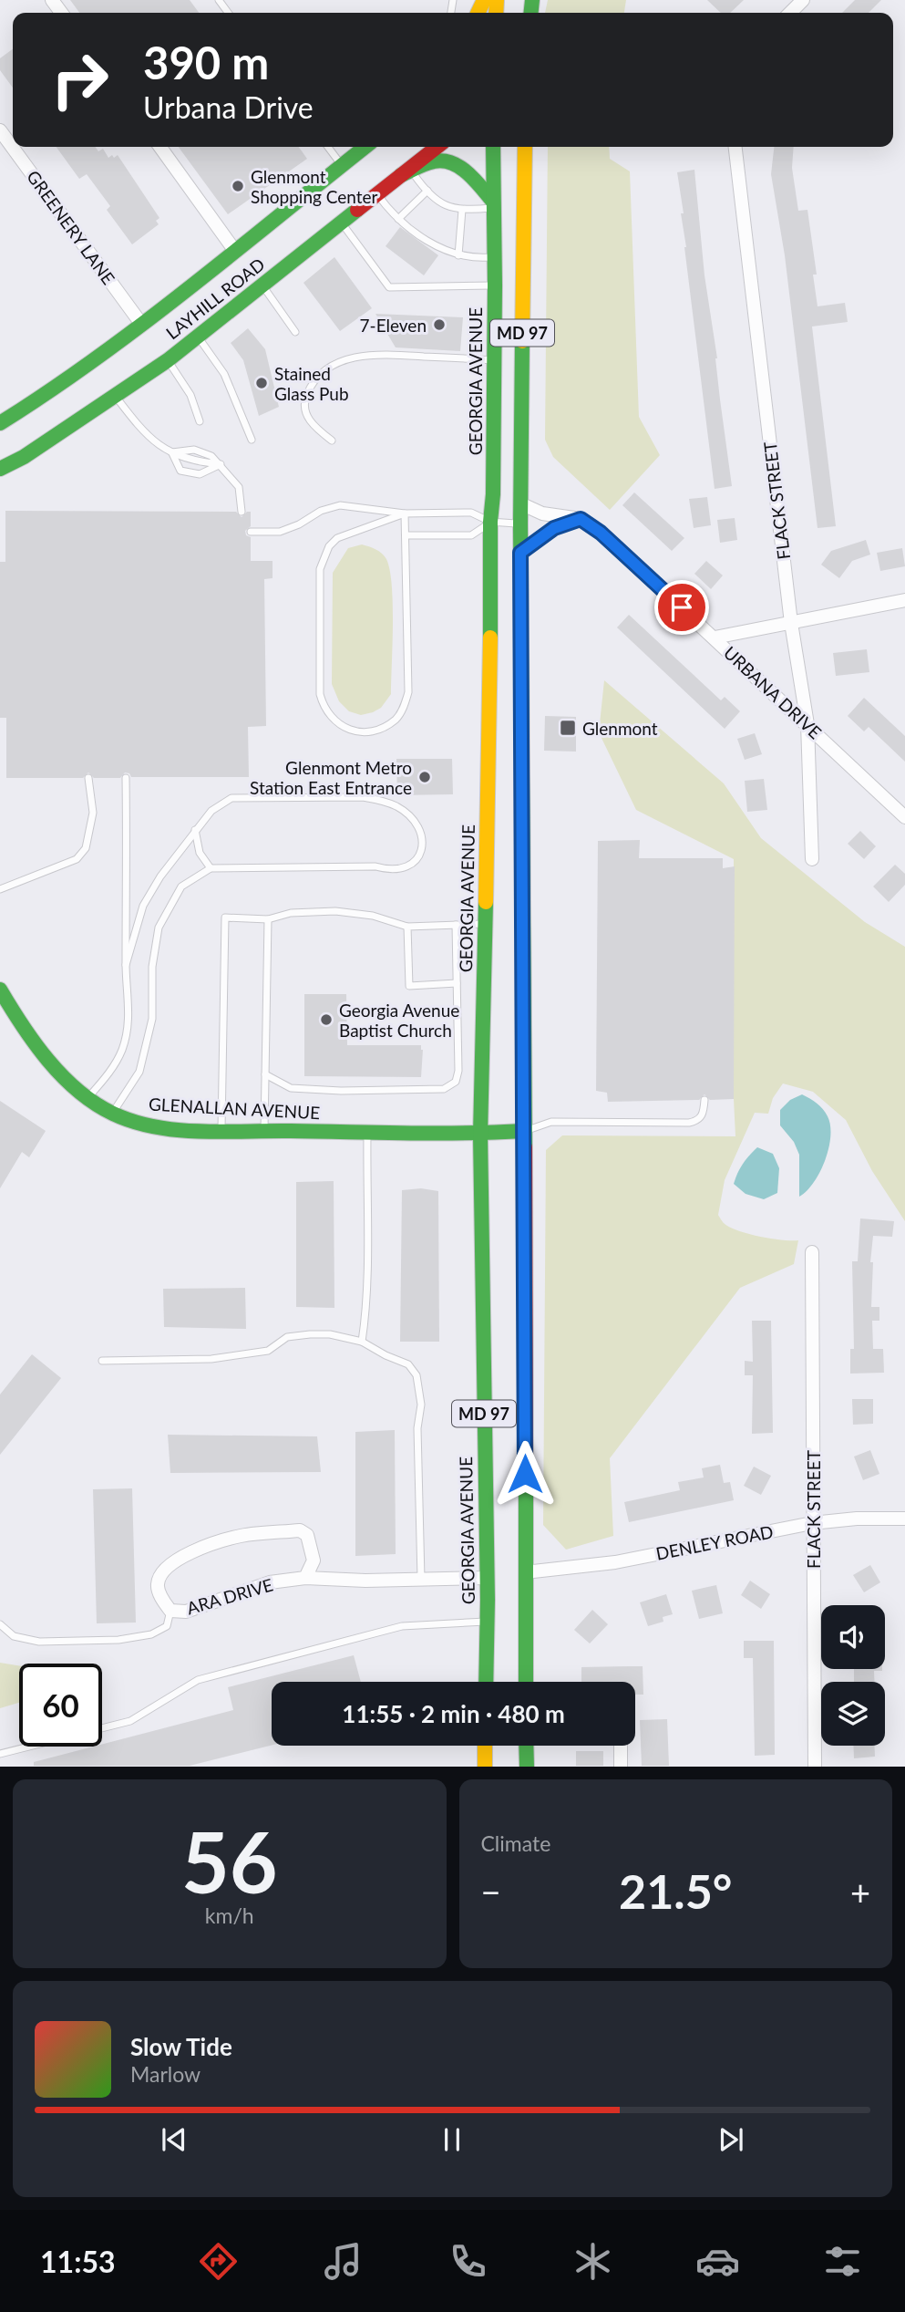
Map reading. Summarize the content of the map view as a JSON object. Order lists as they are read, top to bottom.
{
  "streets": {
    "main road": [
      "LAYHILL ROAD",
      "MD 97",
      "GEORGIA AVENUE",
      "GLENALLAN AVENUE"
    ],
    "street": [
      "GREENERY LANE",
      "FLACK STREET",
      "URBANA DRIVE",
      "DENLEY ROAD",
      "ARA DRIVE"
    ]
  },
  "crossings": [
    ["GREENERY LANE", "LAYHILL ROAD"],
    ["MD 97", "URBANA DRIVE"],
    ["MD 97", "GLENALLAN AVENUE"],
    ["MD 97", "DENLEY ROAD"],
    ["GEORGIA AVENUE", "GLENALLAN AVENUE"],
    ["GEORGIA AVENUE", "ARA DRIVE"],
    ["FLACK STREET", "URBANA DRIVE"],
    ["FLACK STREET", "DENLEY ROAD"]
  ],
  "places": {
    "other": [
      "Glenmont Shopping Center",
      "7-Eleven",
      "Stained Glass Pub",
      "Glenmont Metro Station East Entrance",
      "Georgia Avenue Baptist Church"
    ],
    "transit": ["Glenmont"]
  },
  "page": {
    "turn": ["390 m", "Urbana Drive"],
    "limit": "60",
    "trip": "11:55 · 2 min · 480 m",
    "tile": [
      ["56", "km/h"],
      "Climate"
    ],
    "heat": ["−", "21.5°", "+"],
    "song": ["Slow Tide", "Marlow"],
    "tabs": "11:53"
  }
}
